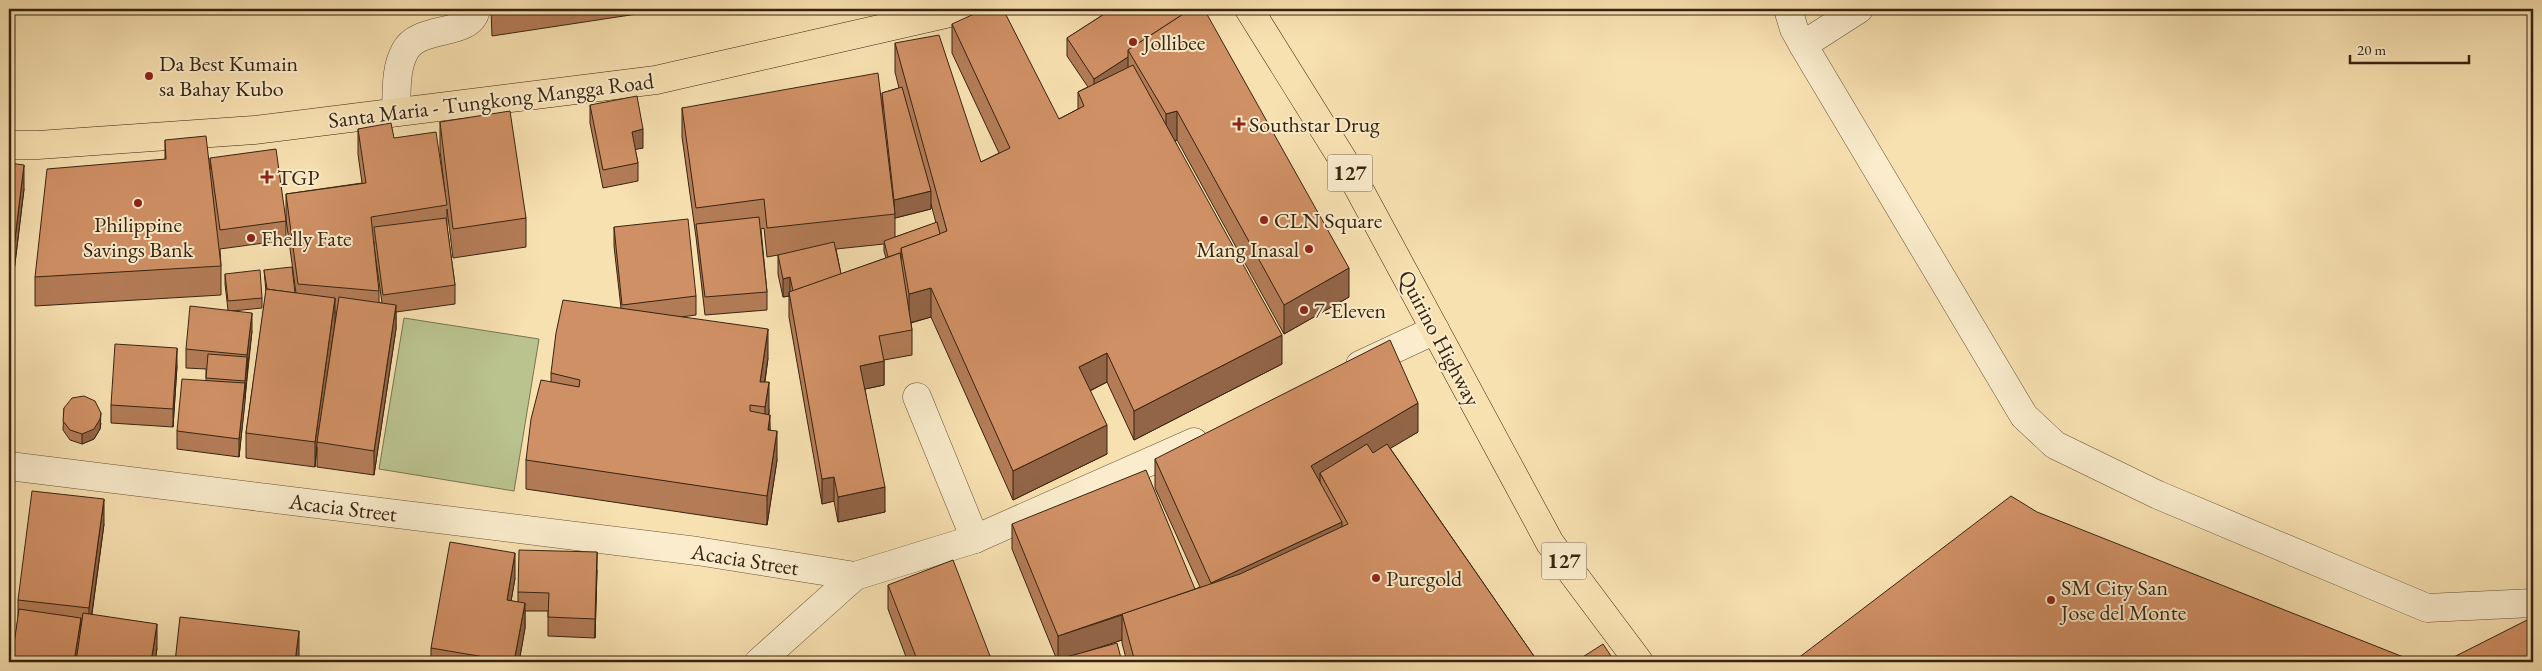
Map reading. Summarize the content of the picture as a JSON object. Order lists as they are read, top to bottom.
{
  "streets": {
    "main road": ["Santa Maria - Tungkong Mangga Road", "127", "Quirino Highway"],
    "street": ["Acacia Street"]
  },
  "places": {
    "other": [
      "Jollibee",
      "Da Best Kumain sa Bahay Kubo",
      "Philippine Savings Bank",
      "CLN Square",
      "Fhelly Fate",
      "Mang Inasal",
      "7-Eleven",
      "Puregold",
      "SM City San Jose del Monte"
    ],
    "health": ["Southstar Drug", "TGP"]
  },
  "scale_bar": "20 m"
}
